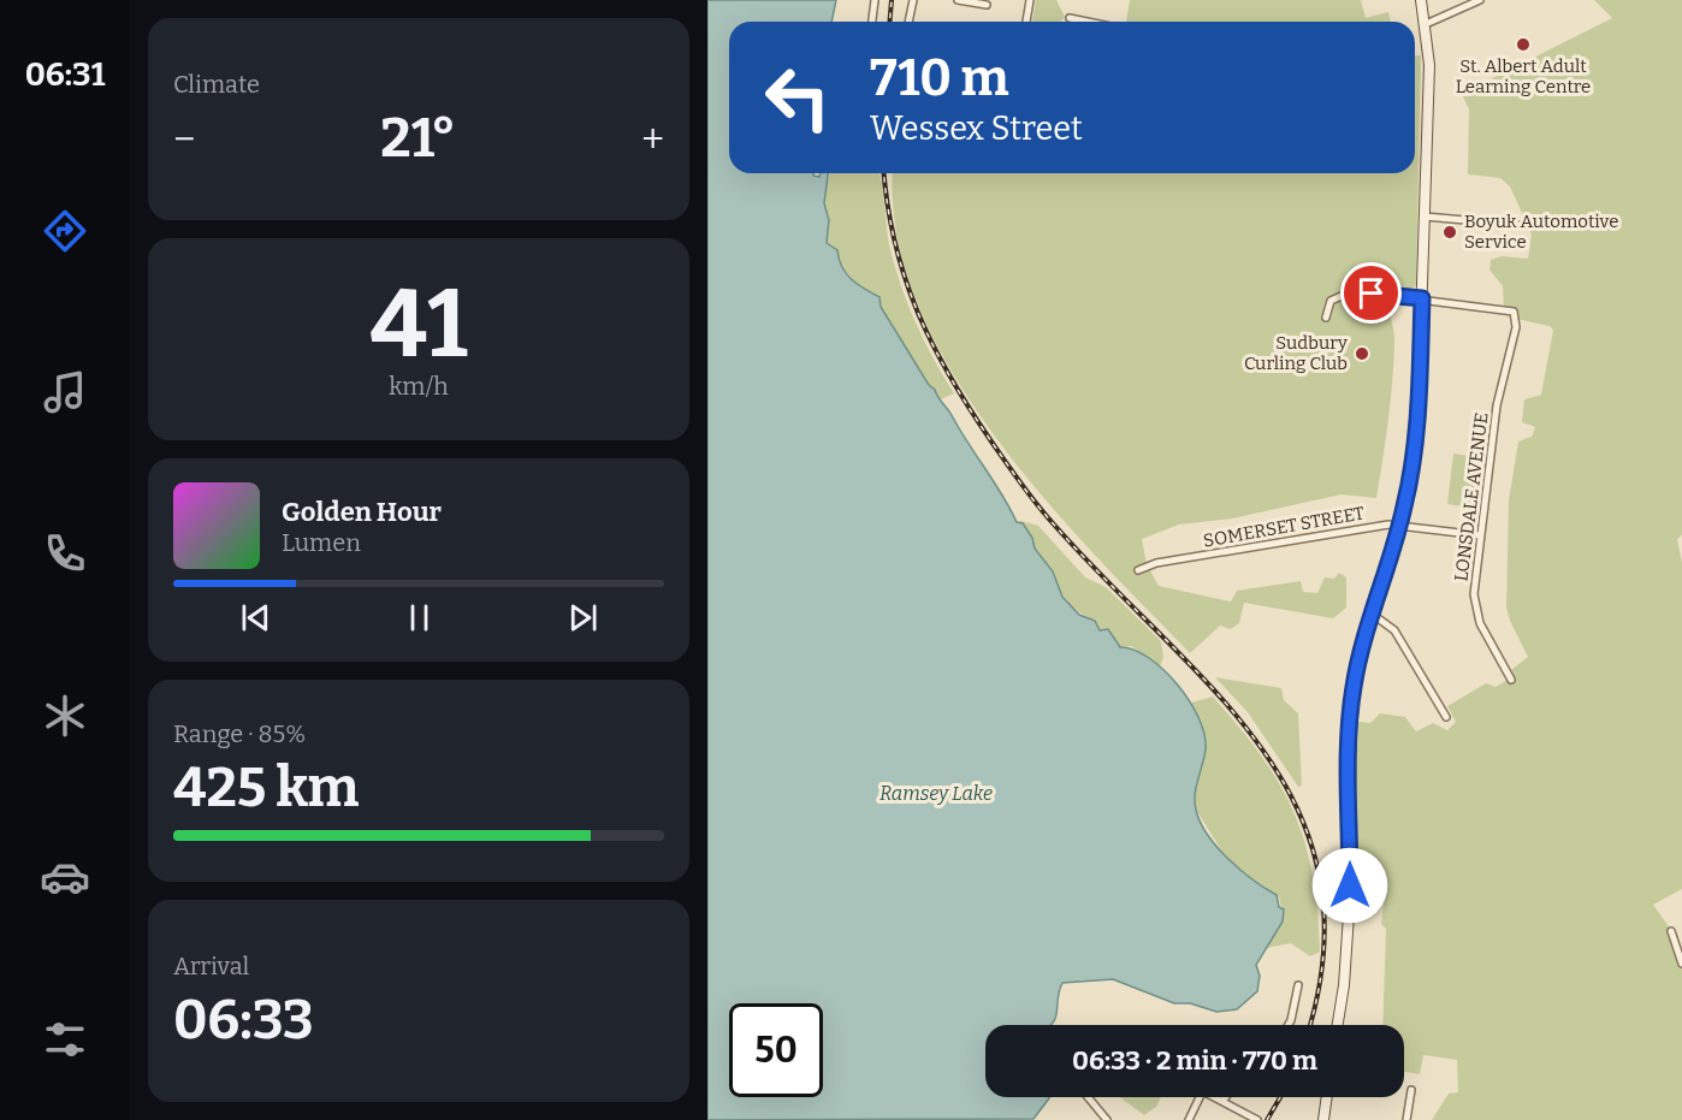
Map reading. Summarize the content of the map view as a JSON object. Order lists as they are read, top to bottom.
{
  "streets": {
    "street": ["LONSDALE AVENUE", "SOMERSET STREET"]
  },
  "crossings": [
    ["LONSDALE AVENUE", "SOMERSET STREET"]
  ],
  "water": ["Ramsey Lake"],
  "places": ["St. Albert Adult Learning Centre", "Boyuk Automotive Service", "Sudbury Curling Club"],
  "page": {
    "tabs": "06:31",
    "tile": [
      "Climate",
      ["41", "km/h"],
      ["Range · 85%", "425 km"],
      ["Arrival", "06:33"]
    ],
    "turn": ["710 m", "Wessex Street"],
    "heat": ["−", "21°", "+"],
    "song": ["Golden Hour", "Lumen"],
    "limit": "50",
    "trip": "06:33 · 2 min · 770 m"
  }
}
